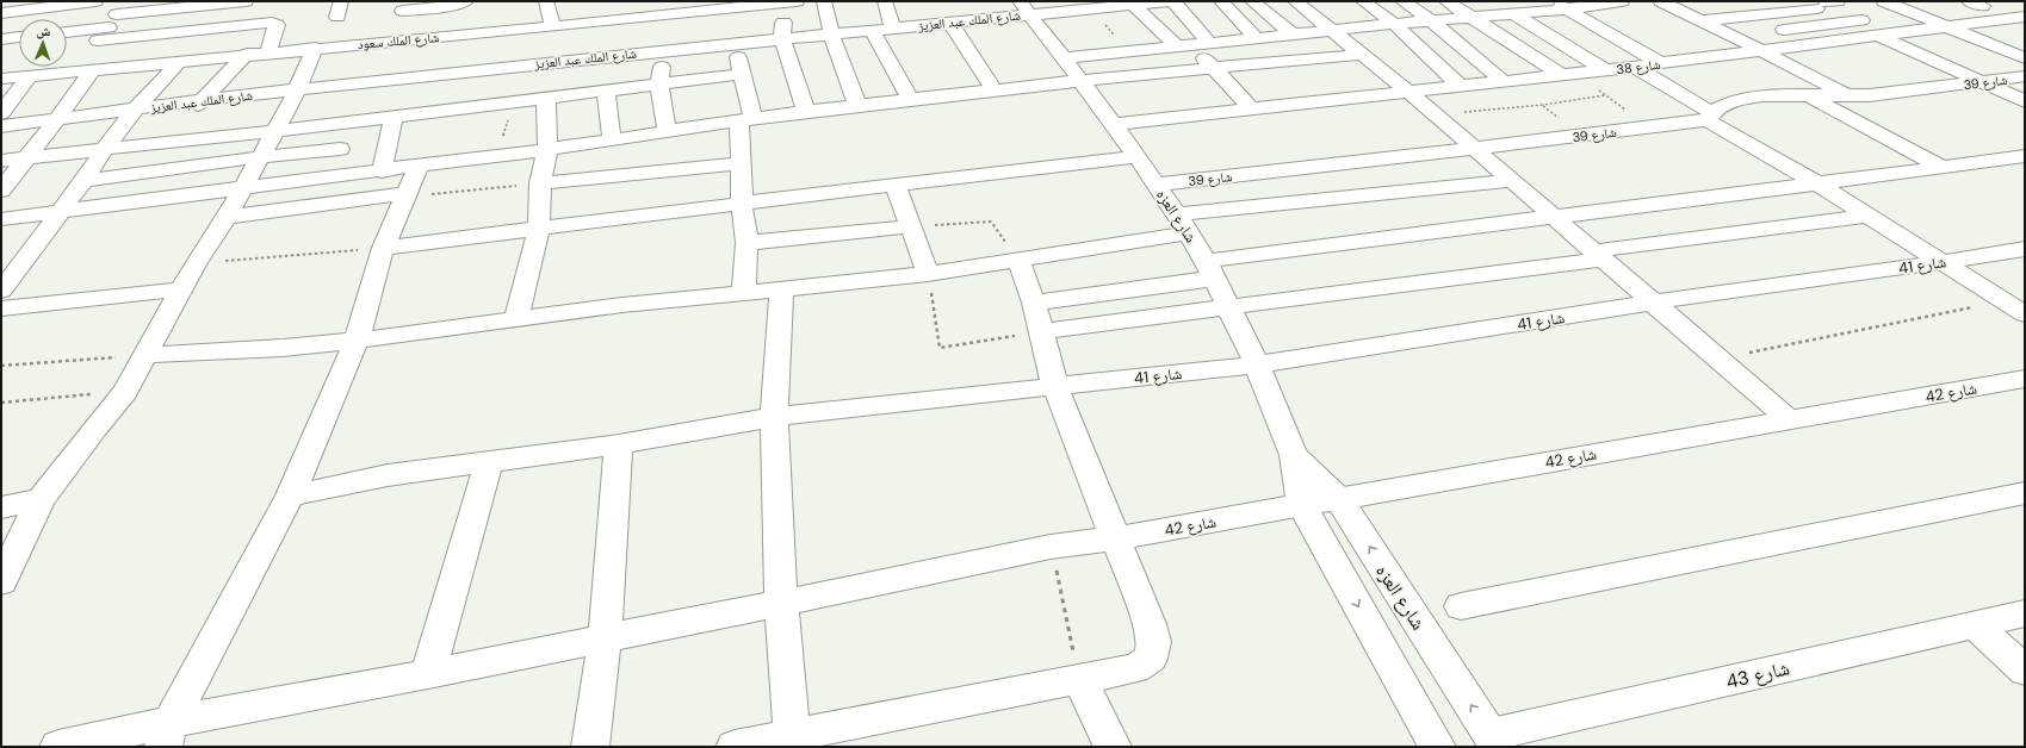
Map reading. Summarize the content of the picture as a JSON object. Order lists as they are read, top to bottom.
{
  "streets": {
    "street": [
      "شارع الملك عبد العزيز",
      "شارع الملك سعود",
      "شارع 38",
      "شارع 39",
      "شارع العزه",
      "شارع 41",
      "شارع 42",
      "شارع 43"
    ]
  },
  "crossings": [
    ["شارع الملك عبد العزيز", "شارع العزه"],
    ["شارع 38", "شارع العزه"],
    ["شارع 39", "شارع العزه"],
    ["شارع العزه", "شارع 41"],
    ["شارع العزه", "شارع 42"],
    ["شارع العزه", "شارع 43"]
  ],
  "north": "top"
}
